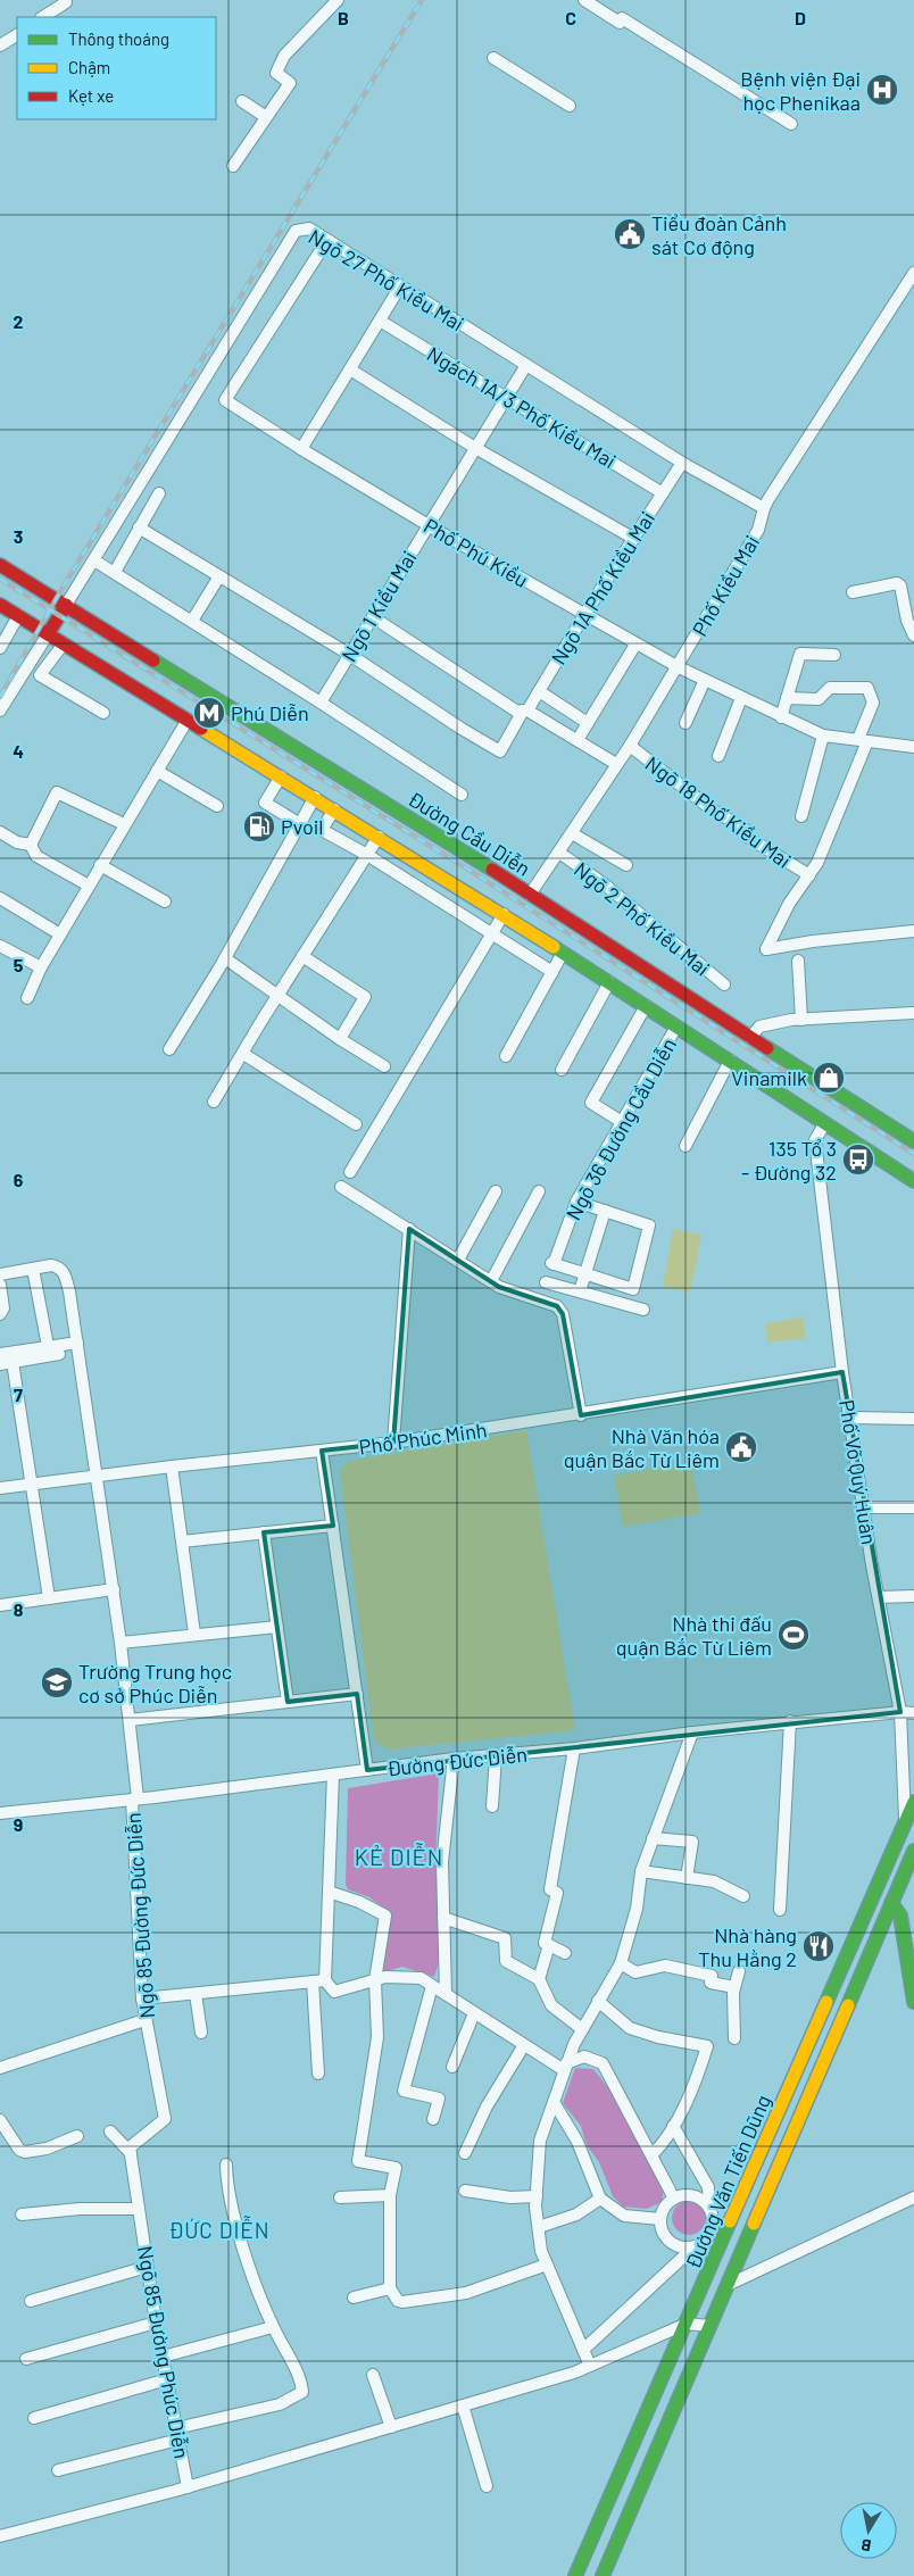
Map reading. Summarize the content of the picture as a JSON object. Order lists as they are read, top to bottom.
{
  "streets": {
    "main road": ["Đường Cầu Diễn", "Đường Văn Tiến Dũng"],
    "street": [
      "Ngõ 27 Phố Kiều Mai",
      "Ngách 1A/3 Phố Kiều Mai",
      "Phố Phú Kiều",
      "Phố Kiều Mai",
      "Ngõ 1A Phố Kiều Mai",
      "Ngõ 1 Kiều Mai",
      "Ngõ 18 Phố Kiều Mai",
      "Ngõ 2 Phố Kiều Mai",
      "Ngõ 36 Đường Cầu Diễn",
      "Phố Phúc Minh",
      "Phố Võ Quý Huân",
      "Đường Đức Diễn",
      "Ngõ 85 Đường Đức Diễn",
      "Ngõ 85 Đường Phúc Diễn"
    ]
  },
  "crossings": [
    ["Ngõ 27 Phố Kiều Mai", "Phố Phú Kiều"],
    ["Ngõ 27 Phố Kiều Mai", "Phố Kiều Mai"],
    ["Ngõ 27 Phố Kiều Mai", "Ngõ 1A Phố Kiều Mai"],
    ["Ngõ 27 Phố Kiều Mai", "Ngõ 1 Kiều Mai"],
    ["Ngõ 27 Phố Kiều Mai", "Đường Cầu Diễn"],
    ["Ngách 1A/3 Phố Kiều Mai", "Ngõ 1A Phố Kiều Mai"],
    ["Ngách 1A/3 Phố Kiều Mai", "Ngõ 1 Kiều Mai"],
    ["Phố Phú Kiều", "Phố Kiều Mai"],
    ["Phố Phú Kiều", "Ngõ 1A Phố Kiều Mai"],
    ["Phố Phú Kiều", "Ngõ 1 Kiều Mai"],
    ["Phố Kiều Mai", "Ngõ 18 Phố Kiều Mai"],
    ["Phố Kiều Mai", "Đường Cầu Diễn"],
    ["Phố Kiều Mai", "Ngõ 2 Phố Kiều Mai"],
    ["Ngõ 1A Phố Kiều Mai", "Ngõ 1 Kiều Mai"],
    ["Đường Cầu Diễn", "Ngõ 36 Đường Cầu Diễn"],
    ["Đường Cầu Diễn", "Phố Võ Quý Huân"],
    ["Phố Phúc Minh", "Phố Võ Quý Huân"],
    ["Phố Phúc Minh", "Ngõ 85 Đường Đức Diễn"],
    ["Phố Võ Quý Huân", "Đường Đức Diễn"],
    ["Phố Võ Quý Huân", "Đường Văn Tiến Dũng"],
    ["Đường Đức Diễn", "Ngõ 85 Đường Đức Diễn"]
  ],
  "districts": ["KẺ DIỄN", "ĐỨC DIỄN"],
  "places": {
    "hospital": ["Bệnh viện Đại học Phenikaa"],
    "public building": ["Tiểu đoàn Cảnh sát Cơ động", "Nhà Văn hóa quận Bắc Từ Liêm"],
    "metro station": ["Phú Diễn"],
    "fuel station": ["Pvoil"],
    "shop": ["Vinamilk"],
    "bus stop": ["135 Tổ 3 - Đường 32"],
    "sports": ["Nhà thi đấu quận Bắc Từ Liêm"],
    "school or university": ["Trường Trung học cơ sở Phúc Diễn"],
    "restaurant": ["Nhà hàng Thu Hằng 2"]
  },
  "legend": ["Thông thoáng", "Chậm", "Kẹt xe"],
  "north": "bottom",
  "grid": {
    "columns": ["B", "C", "D"],
    "rows": [
      "2",
      "3",
      "4",
      "5",
      "6",
      "7",
      "8",
      "9"
    ]
  }
}
